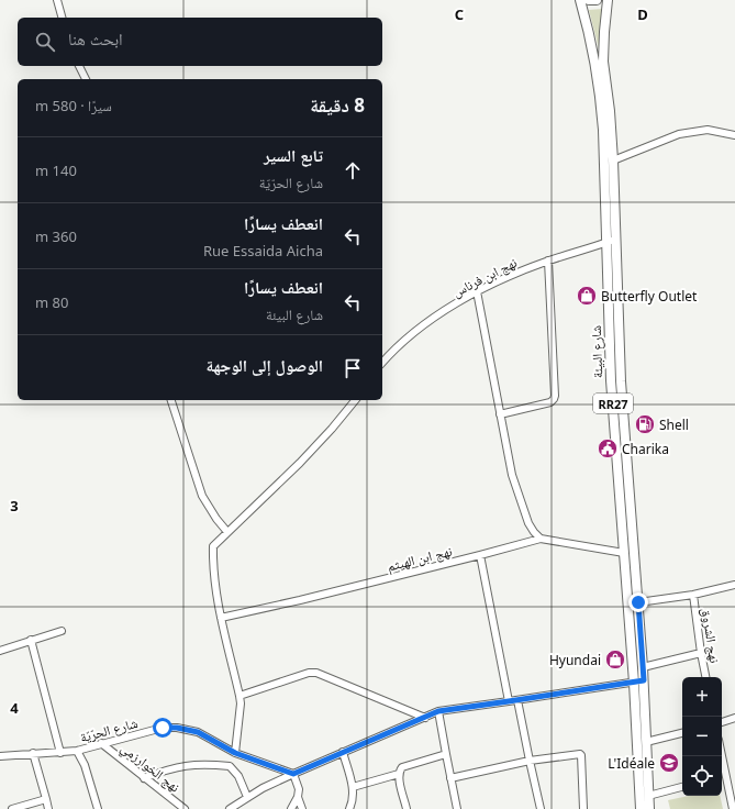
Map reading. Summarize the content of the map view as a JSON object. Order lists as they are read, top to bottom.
{
  "streets": {
    "main road": ["شارع البيئة", "RR27"],
    "street": [
      "نهج ابن فرناس",
      "نهج ابن الهيثم",
      "نهج الشروق",
      "شارع الحرّيّة",
      "نهج الخوارزمي"
    ]
  },
  "crossings": [
    ["نهج ابن فرناس", "شارع البيئة"],
    ["شارع البيئة", "نهج ابن الهيثم"],
    ["شارع الحرّيّة", "نهج الخوارزمي"]
  ],
  "places": {
    "shop": ["Butterfly Outlet", "Hyundai"],
    "fuel station": ["Shell"],
    "public building": ["Charika"],
    "school or university": ["L'Idéale"]
  },
  "page": {
    "search": "ابحث هنا",
    "heading": ["8 دقيقة", "سيرًا · 580 m"],
    "list": [
      ["تابع السير", "شارع الحرّيّة", "140 m"],
      ["انعطف يسارًا", "Rue Essaida Aicha", "360 m"],
      ["انعطف يسارًا", "شارع البيئة", "80 m"],
      "الوصول إلى الوجهة"
    ],
    "map_buttons": ["+", "−"]
  },
  "grid": {
    "columns": ["C", "D"],
    "rows": ["3", "4"]
  }
}
